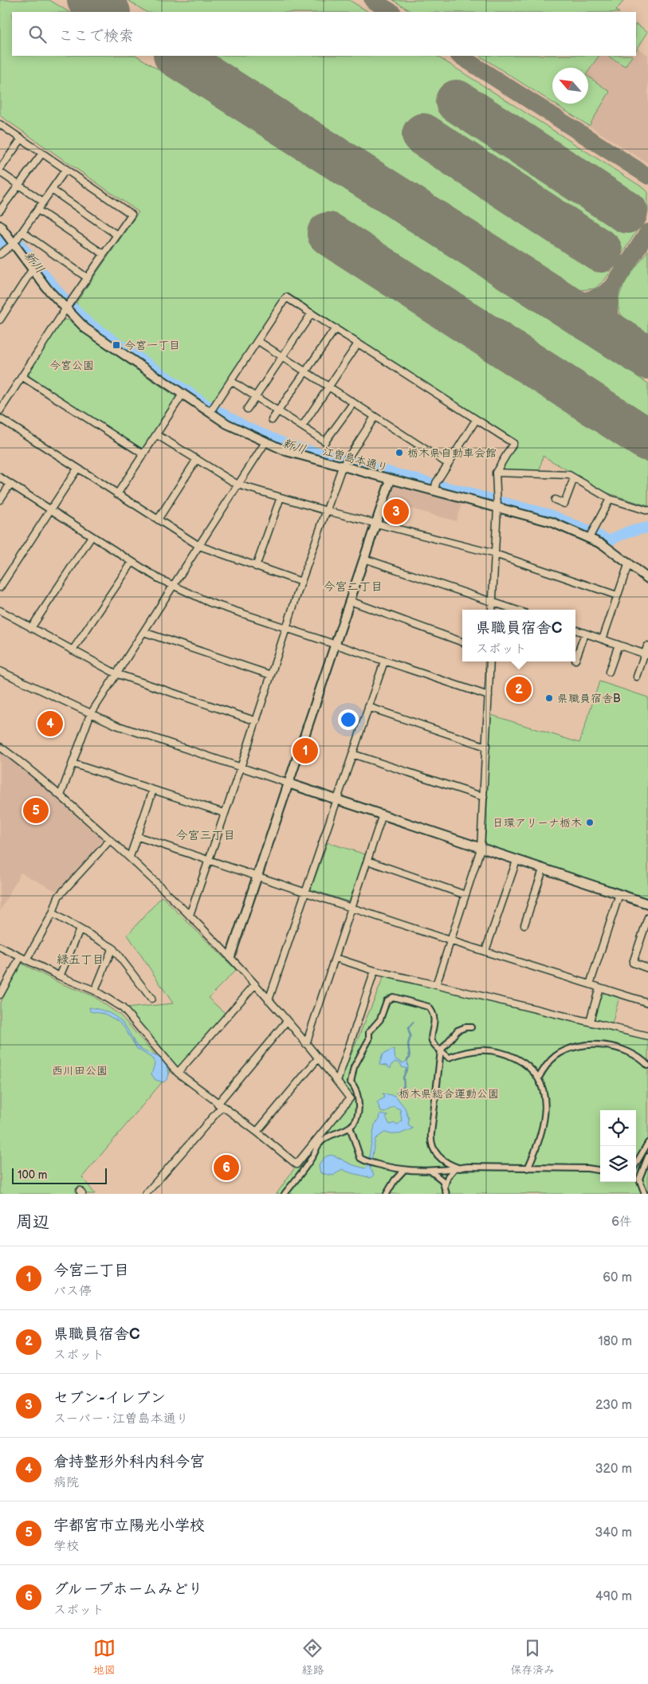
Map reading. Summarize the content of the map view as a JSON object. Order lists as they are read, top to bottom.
{
  "streets": {
    "street": ["江曽島本通り"]
  },
  "districts": ["今宮二丁目", "今宮三丁目", "緑五丁目"],
  "water": ["新川"],
  "parks": ["今宮公園", "西川田公園", "栃木県総合運動公園"],
  "places": {
    "transit": ["今宮一丁目"],
    "other": ["栃木県自動車会館", "県職員宿舎B", "日環アリーナ栃木"]
  },
  "scale_bar": "100 m",
  "north": "top left",
  "page": {
    "search": "ここで検索",
    "pins": [
      "3",
      "2",
      "4",
      "1",
      "5",
      "6"
    ],
    "popup": ["県職員宿舎C", "スポット"],
    "scale": "100 m",
    "heading": ["周辺", "6件"],
    "list": [
      {
        "mark": "1",
        "name": "今宮二丁目",
        "note": "バス停",
        "value": "60 m"
      },
      {
        "mark": "2",
        "name": "県職員宿舎C",
        "note": "スポット",
        "value": "180 m"
      },
      {
        "mark": "3",
        "name": "セブン-イレブン",
        "note": "スーパー · 江曽島本通り",
        "value": "230 m"
      },
      {
        "mark": "4",
        "name": "倉持整形外科内科今宮",
        "note": "病院",
        "value": "320 m"
      },
      {
        "mark": "5",
        "name": "宇都宮市立陽光小学校",
        "note": "学校",
        "value": "340 m"
      },
      {
        "mark": "6",
        "name": "グループホームみどり",
        "note": "スポット",
        "value": "490 m"
      }
    ],
    "nav": ["地図", "経路", "保存済み"]
  }
}
